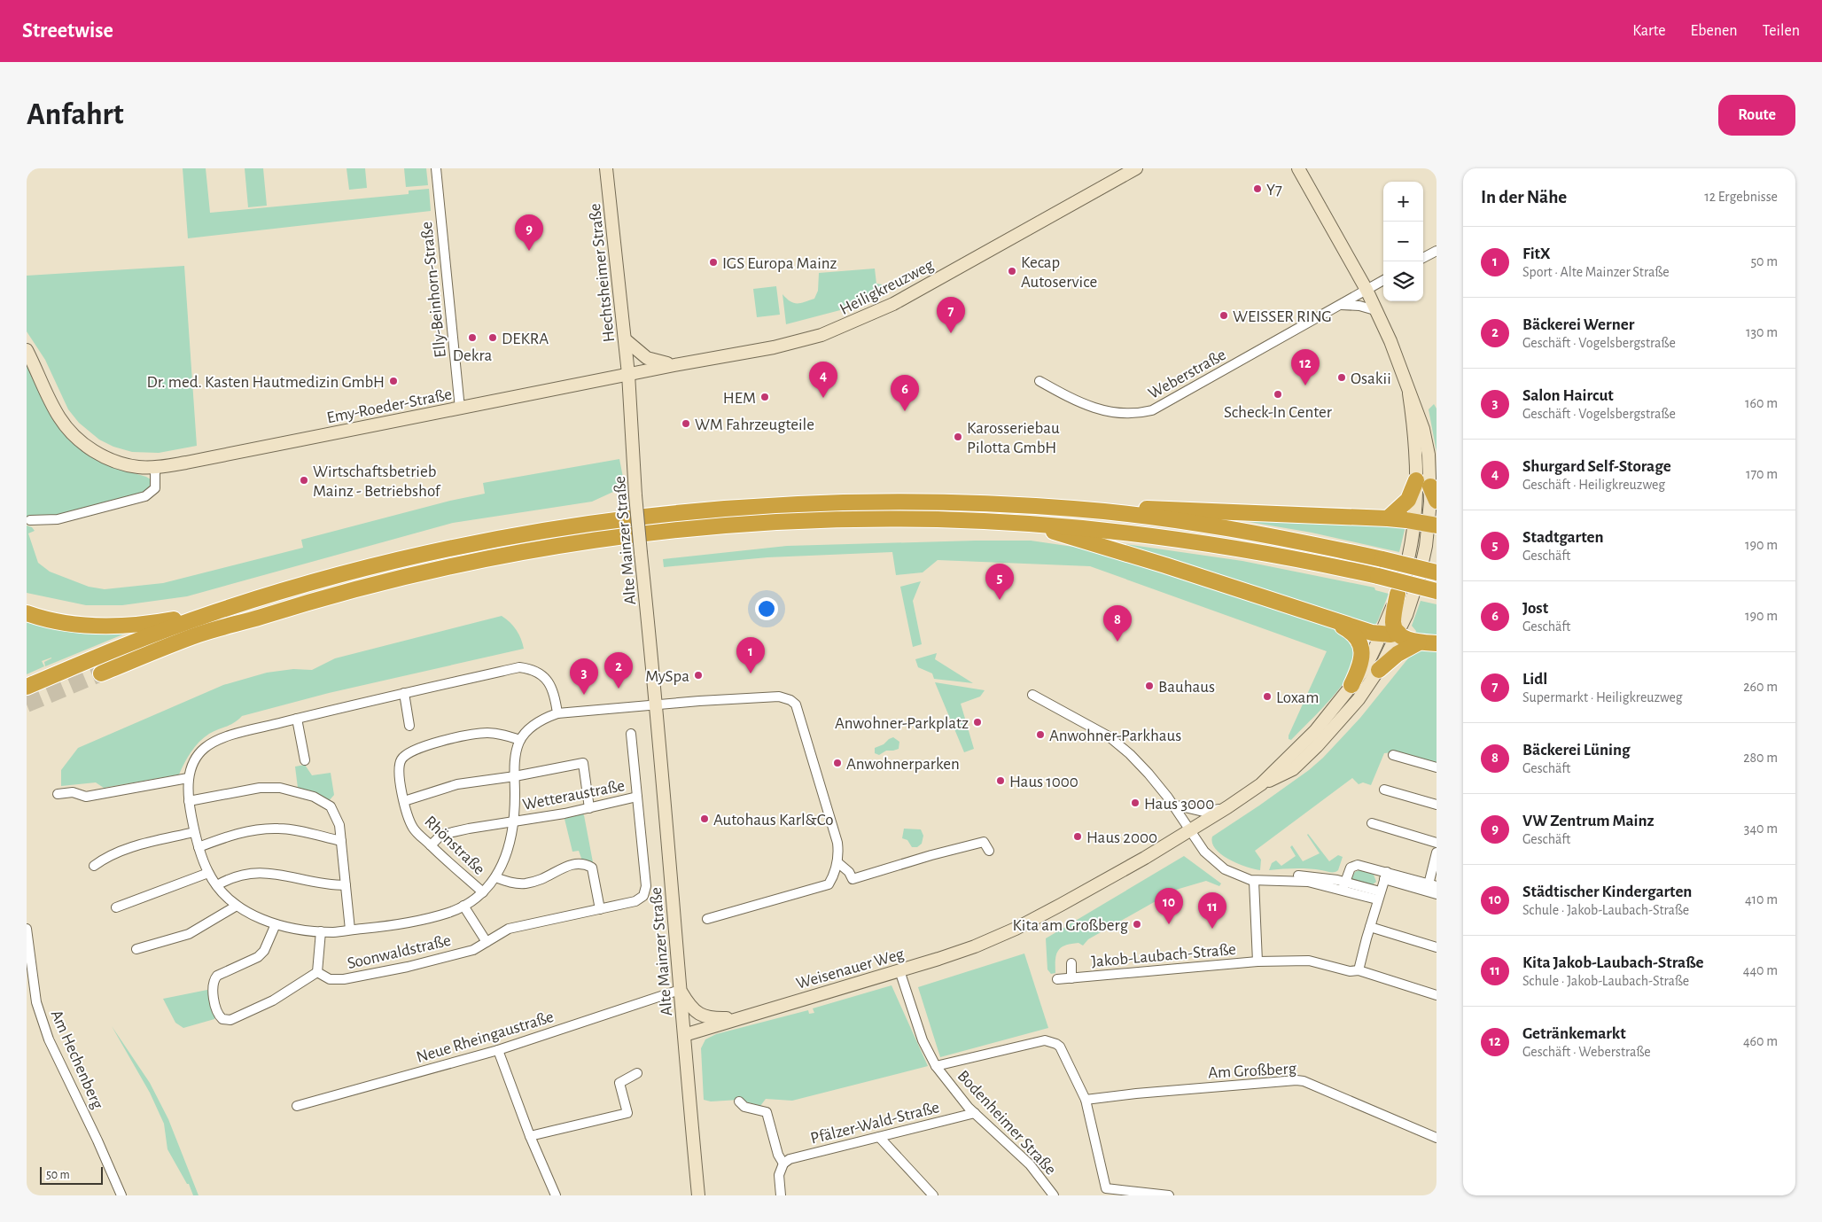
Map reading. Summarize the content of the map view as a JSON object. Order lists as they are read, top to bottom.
{
  "streets": {
    "street": [
      "Hechtsheimer Straße",
      "Heiligkreuzweg",
      "Elly-Beinhorn-Straße",
      "Weberstraße",
      "Emy-Roeder-Straße",
      "Alte Mainzer Straße",
      "Wetteraustraße",
      "Rhönstraße",
      "Soonwaldstraße",
      "Jakob-Laubach-Straße",
      "Weisenauer Weg",
      "Neue Rheingaustraße",
      "Am Hechenberg",
      "Am Großberg",
      "Pfälzer-Wald-Straße",
      "Bodenheimer Straße"
    ]
  },
  "crossings": [
    ["Hechtsheimer Straße", "Heiligkreuzweg"],
    ["Hechtsheimer Straße", "Emy-Roeder-Straße"],
    ["Hechtsheimer Straße", "Alte Mainzer Straße"],
    ["Heiligkreuzweg", "Emy-Roeder-Straße"],
    ["Heiligkreuzweg", "Alte Mainzer Straße"],
    ["Elly-Beinhorn-Straße", "Emy-Roeder-Straße"],
    ["Emy-Roeder-Straße", "Alte Mainzer Straße"],
    ["Alte Mainzer Straße", "Weisenauer Weg"],
    ["Alte Mainzer Straße", "Neue Rheingaustraße"],
    ["Wetteraustraße", "Rhönstraße"],
    ["Wetteraustraße", "Soonwaldstraße"],
    ["Weisenauer Weg", "Bodenheimer Straße"],
    ["Pfälzer-Wald-Straße", "Bodenheimer Straße"]
  ],
  "places": [
    "Y7",
    "IGS Europa Mainz",
    "Kecap Autoservice",
    "WEISSER RING",
    "Dekra",
    "DEKRA",
    "Osakii",
    "Dr. med. Kasten Hautmedizin GmbH",
    "Scheck-In Center",
    "HEM",
    "WM Fahrzeugteile",
    "Karosseriebau Pilotta GmbH",
    "Wirtschaftsbetrieb Mainz - Betriebshof",
    "MySpa",
    "Bauhaus",
    "Loxam",
    "Anwohner-Parkplatz",
    "Anwohner-Parkhaus",
    "Anwohnerparken",
    "Haus 1000",
    "Haus 3000",
    "Autohaus Karl&Co",
    "Haus 2000",
    "Kita am Großberg"
  ],
  "scale_bar": "50 m",
  "page": {
    "header": "Streetwise",
    "nav": ["Karte", "Ebenen", "Teilen"],
    "buttons": "Route",
    "title": "Anfahrt",
    "heading": ["In der Nähe", "12 Ergebnisse"],
    "map_buttons": ["+", "−"],
    "pins": [
      "9",
      "7",
      "12",
      "4",
      "6",
      "5",
      "8",
      "1",
      "2",
      "3",
      "10",
      "11"
    ],
    "list": [
      {
        "mark": "1",
        "name": "FitX",
        "note": "Sport · Alte Mainzer Straße",
        "value": "50 m"
      },
      {
        "mark": "2",
        "name": "Bäckerei Werner",
        "note": "Geschäft · Vogelsbergstraße",
        "value": "130 m"
      },
      {
        "mark": "3",
        "name": "Salon Haircut",
        "note": "Geschäft · Vogelsbergstraße",
        "value": "160 m"
      },
      {
        "mark": "4",
        "name": "Shurgard Self-Storage",
        "note": "Geschäft · Heiligkreuzweg",
        "value": "170 m"
      },
      {
        "mark": "5",
        "name": "Stadtgarten",
        "note": "Geschäft",
        "value": "190 m"
      },
      {
        "mark": "6",
        "name": "Jost",
        "note": "Geschäft",
        "value": "190 m"
      },
      {
        "mark": "7",
        "name": "Lidl",
        "note": "Supermarkt · Heiligkreuzweg",
        "value": "260 m"
      },
      {
        "mark": "8",
        "name": "Bäckerei Lüning",
        "note": "Geschäft",
        "value": "280 m"
      },
      {
        "mark": "9",
        "name": "VW Zentrum Mainz",
        "note": "Geschäft",
        "value": "340 m"
      },
      {
        "mark": "10",
        "name": "Städtischer Kindergarten",
        "note": "Schule · Jakob-Laubach-Straße",
        "value": "410 m"
      },
      {
        "mark": "11",
        "name": "Kita Jakob-Laubach-Straße",
        "note": "Schule · Jakob-Laubach-Straße",
        "value": "440 m"
      },
      {
        "mark": "12",
        "name": "Getränkemarkt",
        "note": "Geschäft · Weberstraße",
        "value": "460 m"
      }
    ],
    "scale": "50 m"
  }
}
